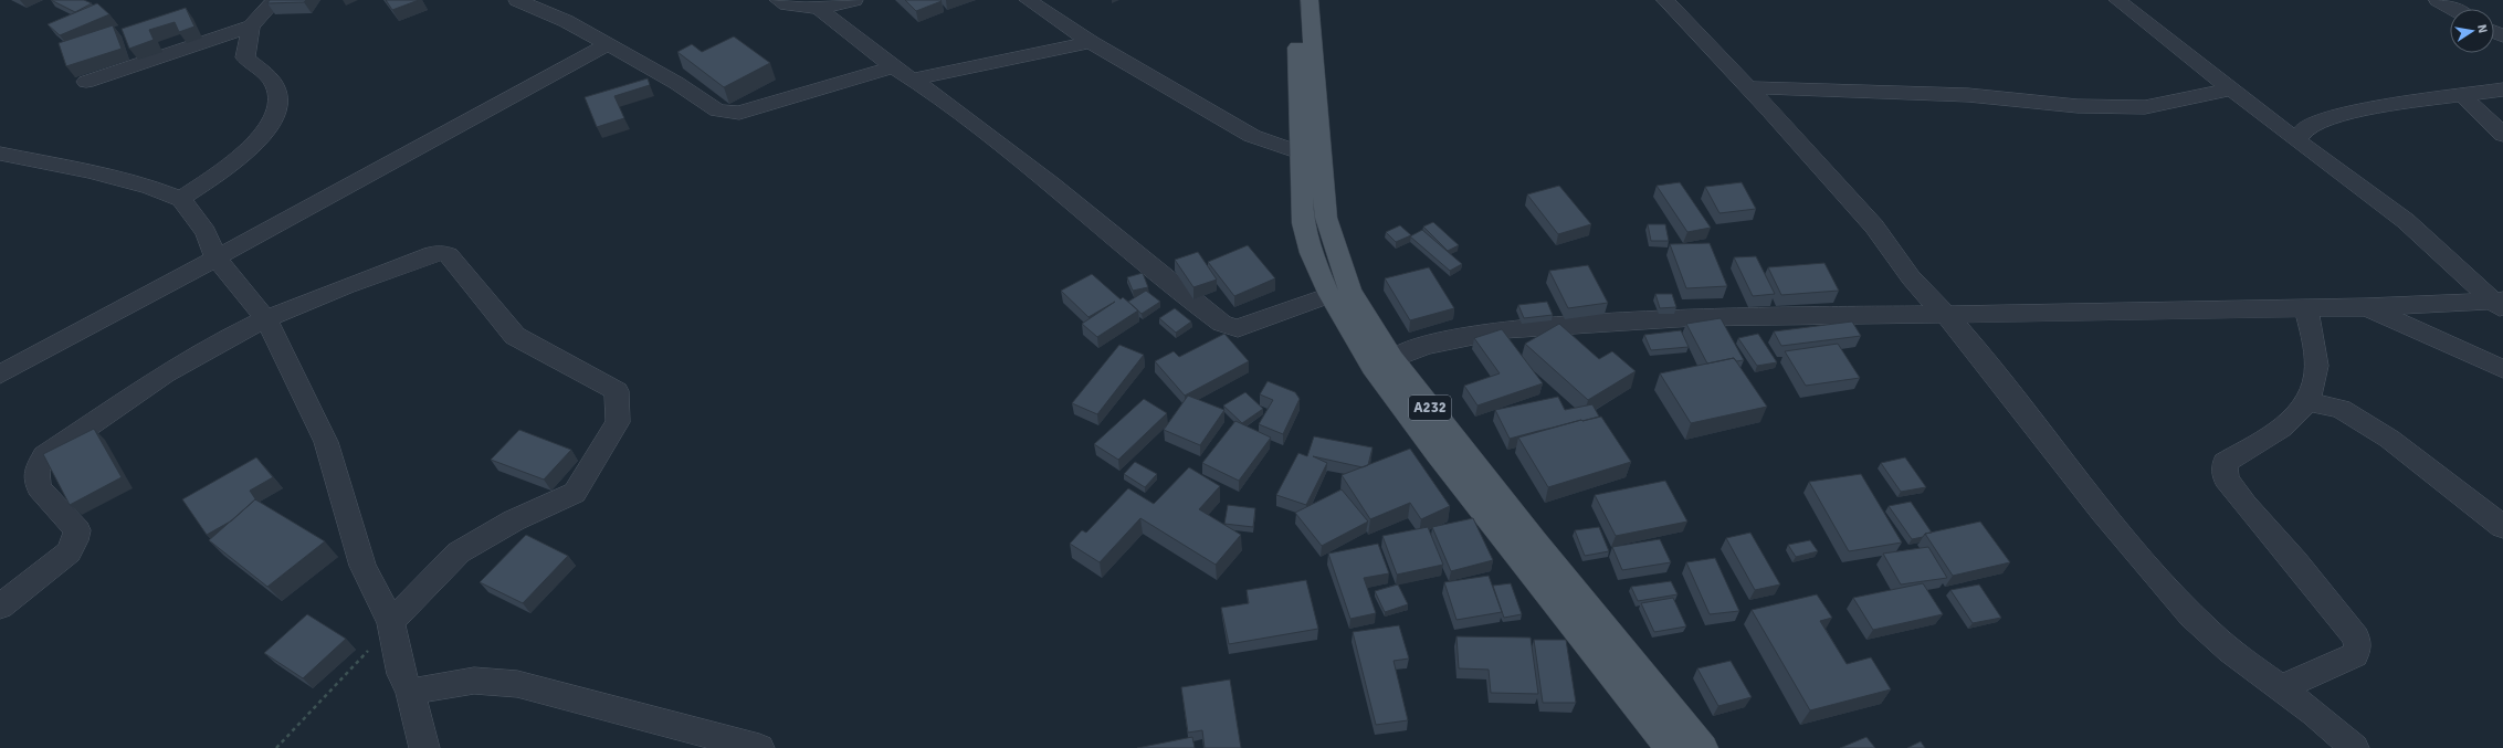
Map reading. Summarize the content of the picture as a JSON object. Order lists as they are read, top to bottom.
{
  "streets": {
    "main road": ["A232"]
  },
  "north": "right"
}
